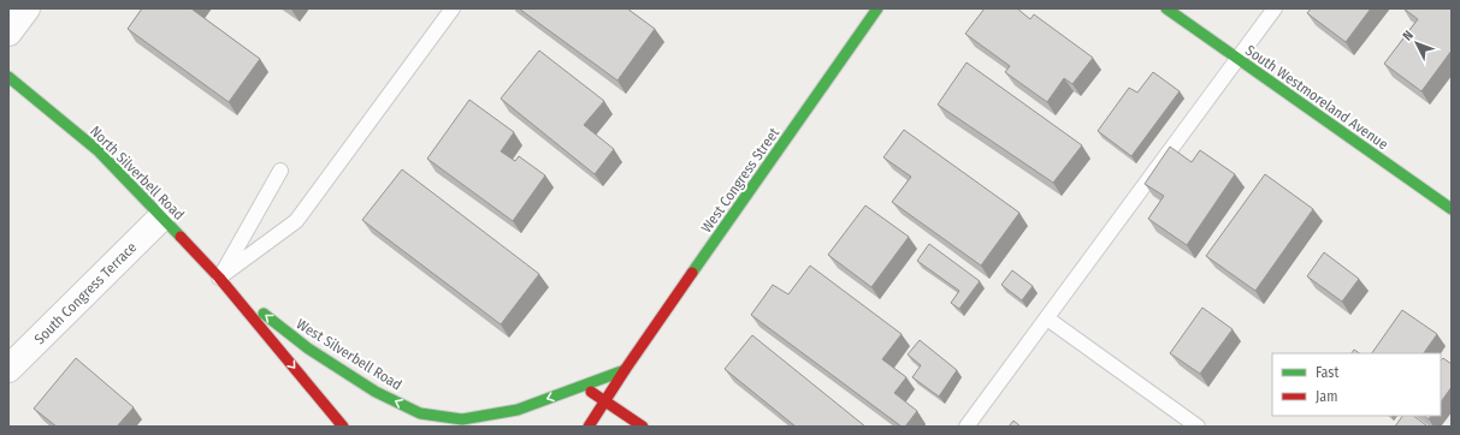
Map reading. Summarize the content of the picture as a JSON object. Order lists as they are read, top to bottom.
{
  "streets": {
    "main road": [
      "South Westmoreland Avenue",
      "North Silverbell Road",
      "West Congress Street",
      "West Silverbell Road"
    ],
    "street": ["South Congress Terrace"]
  },
  "crossings": [
    ["North Silverbell Road", "South Congress Terrace"],
    ["North Silverbell Road", "West Silverbell Road"],
    ["West Congress Street", "West Silverbell Road"]
  ],
  "one_way": ["West Silverbell Road"],
  "legend": ["Fast", "Jam"],
  "north": "top left"
}
